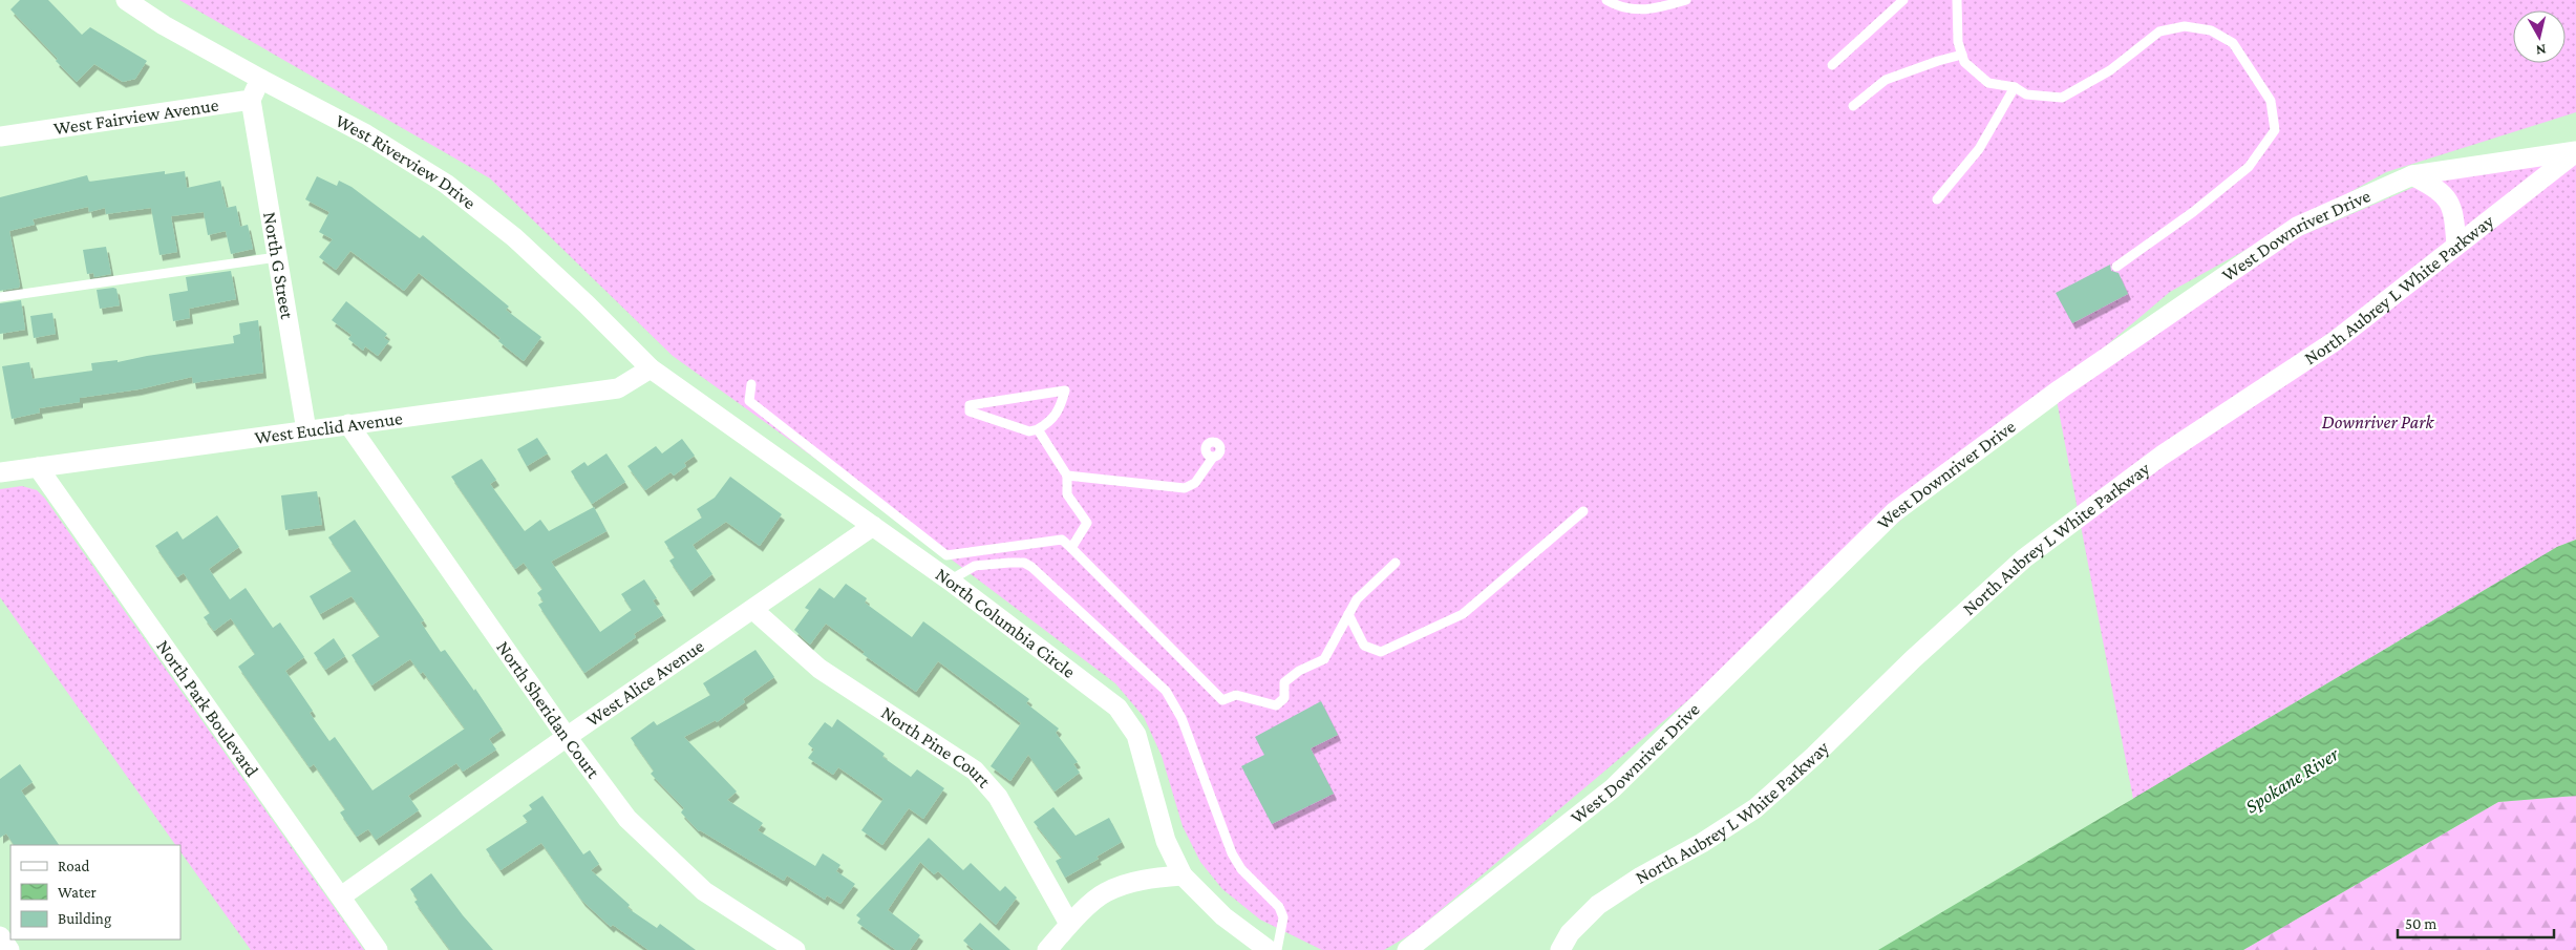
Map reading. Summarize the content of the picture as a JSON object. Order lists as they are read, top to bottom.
{
  "streets": {
    "street": [
      "West Fairview Avenue",
      "West Riverview Drive",
      "West Downriver Drive",
      "North G Street",
      "North Aubrey L White Parkway",
      "West Euclid Avenue",
      "North Columbia Circle",
      "West Alice Avenue",
      "North Park Boulevard",
      "North Sheridan Court",
      "North Pine Court"
    ]
  },
  "crossings": [
    ["West Fairview Avenue", "North G Street"],
    ["West Riverview Drive", "West Euclid Avenue"],
    ["West Riverview Drive", "North Columbia Circle"],
    ["West Downriver Drive", "North Aubrey L White Parkway"],
    ["North G Street", "West Euclid Avenue"],
    ["West Euclid Avenue", "North Columbia Circle"],
    ["West Euclid Avenue", "North Park Boulevard"],
    ["West Euclid Avenue", "North Sheridan Court"],
    ["North Columbia Circle", "West Alice Avenue"],
    ["West Alice Avenue", "North Park Boulevard"],
    ["West Alice Avenue", "North Sheridan Court"],
    ["West Alice Avenue", "North Pine Court"]
  ],
  "water": ["Spokane River"],
  "parks": ["Downriver Park"],
  "legend": ["Road", "Water", "Building"],
  "scale_bar": "50 m",
  "north": "bottom"
}
